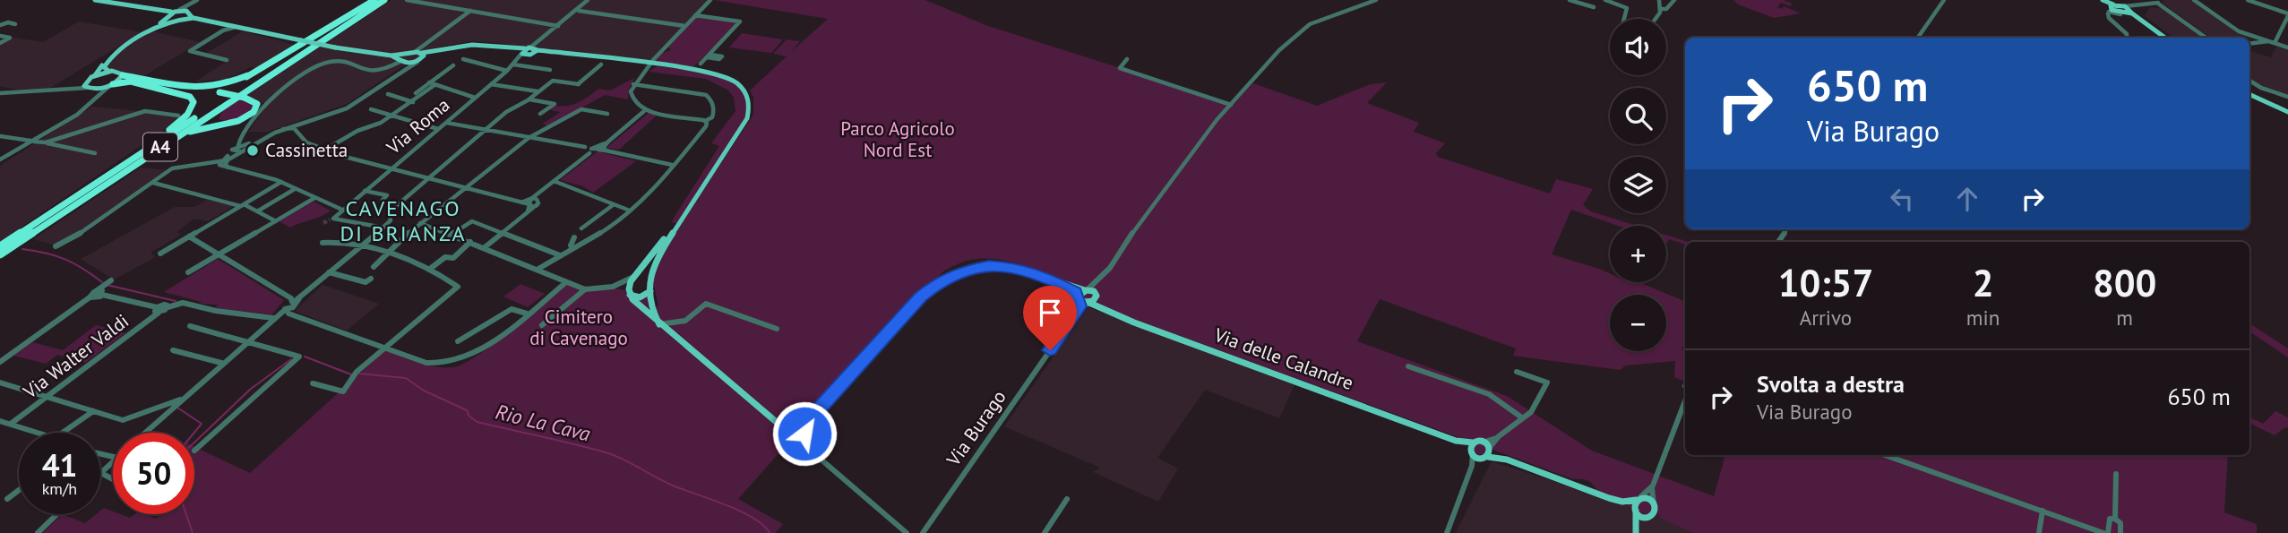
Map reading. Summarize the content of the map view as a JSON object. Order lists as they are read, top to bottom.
{
  "streets": {
    "highway": ["A4"],
    "main road": ["Via delle Calandre", "Via Burago"],
    "street": ["Via Roma", "Via Walter Valdi"]
  },
  "crossings": [
    ["Via delle Calandre", "Via Burago"]
  ],
  "districts": ["CAVENAGO DI BRIANZA"],
  "water": ["Rio La Cava"],
  "parks": ["Parco Agricolo Nord Est", "Cimitero di Cavenago"],
  "places": ["Cassinetta"],
  "page": {
    "map_buttons": ["+", "−"],
    "turn": ["650 m", "Via Burago"],
    "eta": [
      "10:57",
      "Arrivo",
      "2",
      "min",
      "800",
      "m"
    ],
    "list": [
      {
        "name": "Svolta a destra",
        "note": "Via Burago",
        "value": "650 m"
      }
    ],
    "speed": "41 km/h",
    "limit": "50"
  }
}
